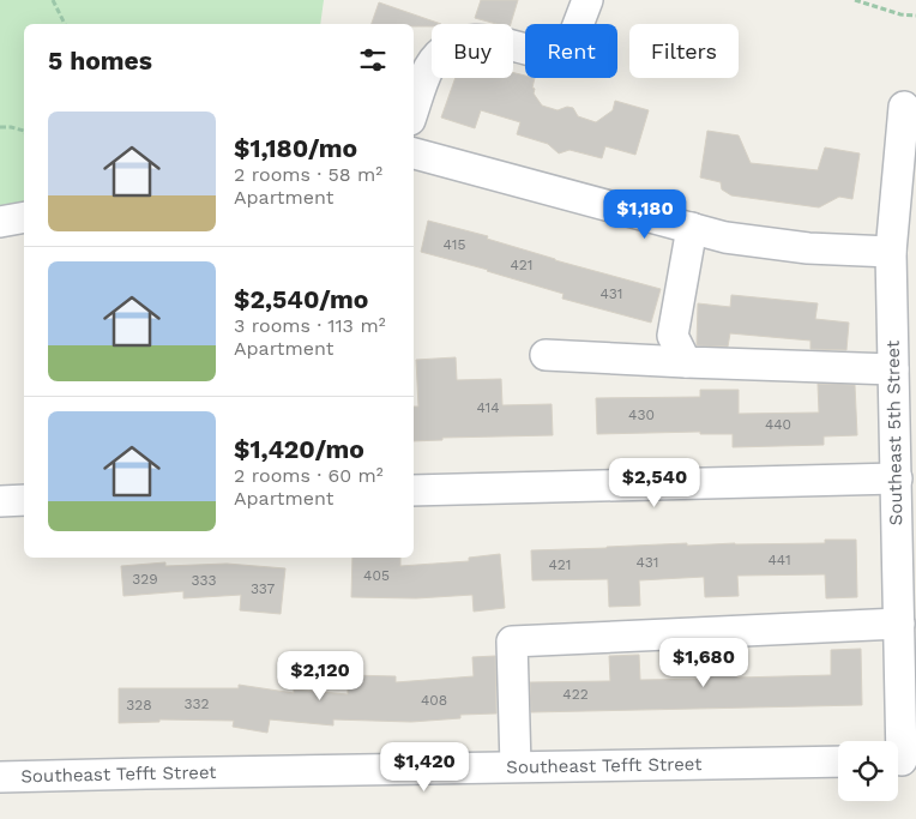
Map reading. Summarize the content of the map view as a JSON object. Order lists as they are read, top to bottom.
{
  "streets": {
    "street": ["Southeast 5th Street", "Southeast Tefft Street"]
  },
  "house_numbers": [
    "415",
    "421",
    "431",
    "414",
    "430",
    "440",
    "441",
    "431",
    "421",
    "405",
    "329",
    "333",
    "337",
    "422",
    "408",
    "332",
    "328"
  ],
  "page": {
    "chip": ["Buy", "Rent", "Filters"],
    "heading": "5 homes",
    "list": [
      {
        "name": "$1,180/mo",
        "note": "2 rooms · 58 m² · Apartment"
      },
      {
        "name": "$2,540/mo",
        "note": "3 rooms · 113 m² · Apartment"
      },
      {
        "name": "$1,420/mo",
        "note": "2 rooms · 60 m² · Apartment"
      }
    ],
    "price": [
      "$1,180",
      "$2,540",
      "$1,680",
      "$2,120",
      "$1,420"
    ]
  }
}
